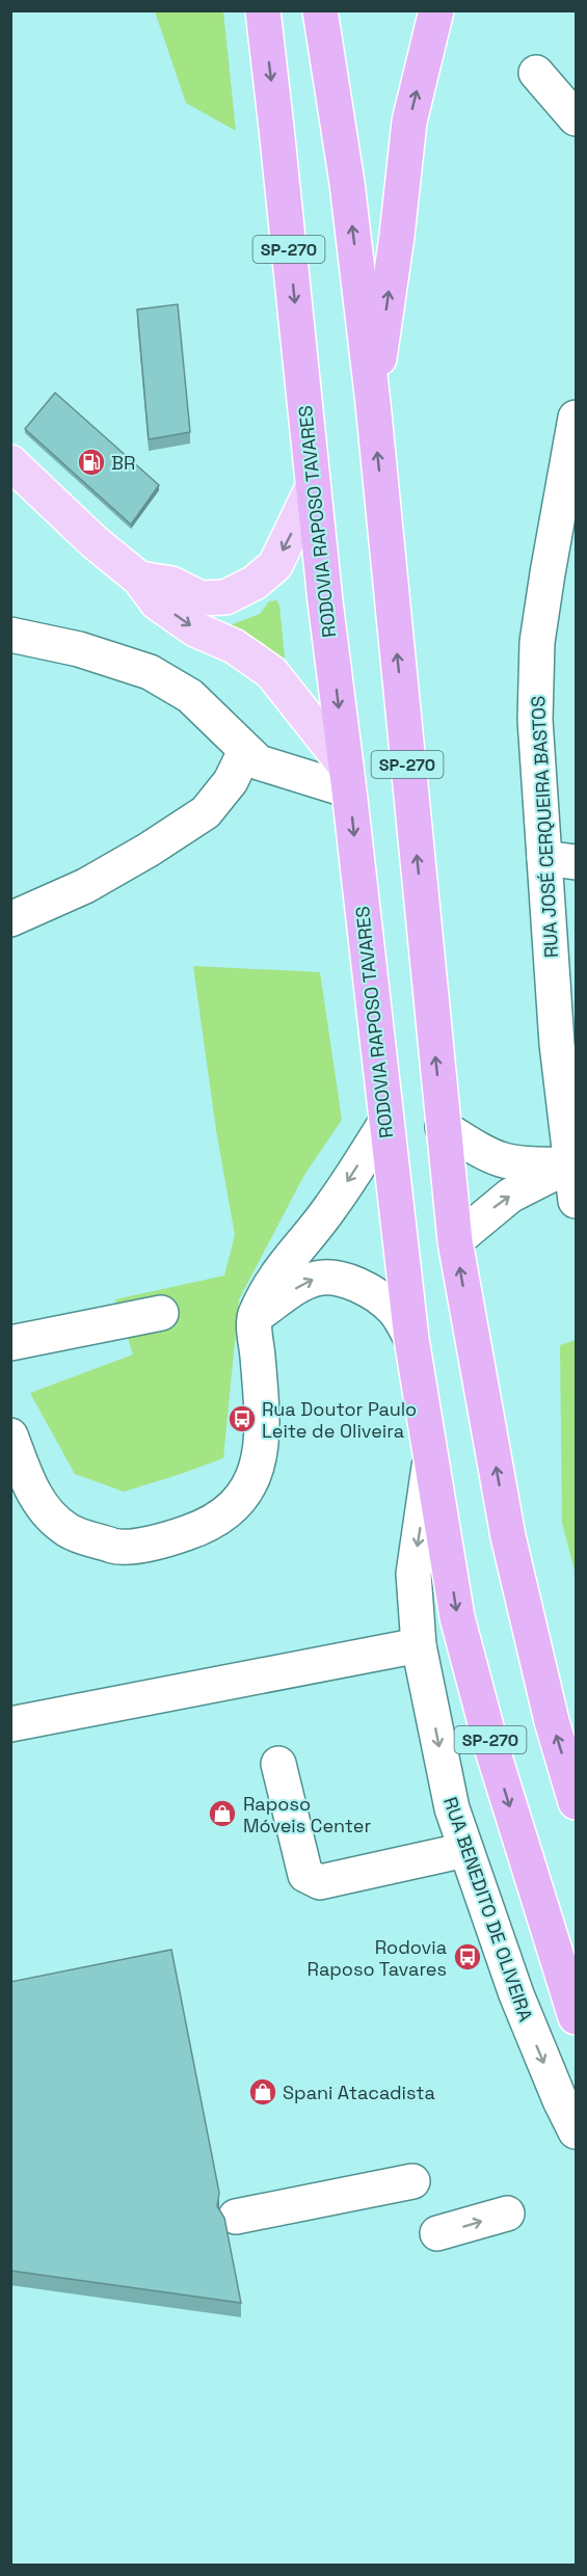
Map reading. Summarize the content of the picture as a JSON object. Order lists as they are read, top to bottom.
{
  "streets": {
    "highway": ["SP-270", "RODOVIA RAPOSO TAVARES"],
    "street": ["RUA JOSÉ CERQUEIRA BASTOS", "RUA BENEDITO DE OLIVEIRA"]
  },
  "crossings": [
    ["RODOVIA RAPOSO TAVARES", "RUA BENEDITO DE OLIVEIRA"]
  ],
  "one_way": ["RUA BENEDITO DE OLIVEIRA"],
  "places": {
    "fuel station": ["BR"],
    "bus stop": ["Rua Doutor Paulo Leite de Oliveira", "Rodovia Raposo Tavares"],
    "shop": ["Raposo Móveis Center", "Spani Atacadista"]
  }
}
